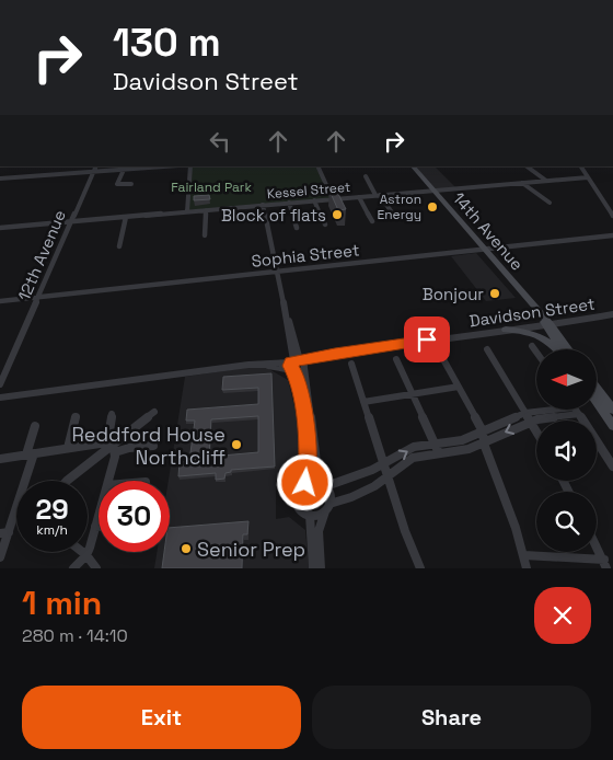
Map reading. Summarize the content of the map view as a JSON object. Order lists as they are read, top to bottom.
{
  "streets": {
    "main road": ["14th Avenue"],
    "street": [
      "Kessel Street",
      "12th Avenue",
      "Sophia Street",
      "Davidson Street"
    ]
  },
  "crossings": [
    ["Kessel Street", "14th Avenue"],
    ["Kessel Street", "12th Avenue"],
    ["14th Avenue", "Sophia Street"],
    ["14th Avenue", "Davidson Street"],
    ["12th Avenue", "Sophia Street"]
  ],
  "parks": ["Fairland Park"],
  "places": [
    "Astron Energy",
    "Block of flats",
    "Bonjour",
    "Reddford House Northcliff",
    "Senior Prep"
  ],
  "north": "left",
  "page": {
    "turn": ["130 m", "Davidson Street"],
    "speed": "29 km/h",
    "limit": "30",
    "heading": ["1 min", "280 m · 14:10"],
    "buttons": ["Exit", "Share"]
  }
}
